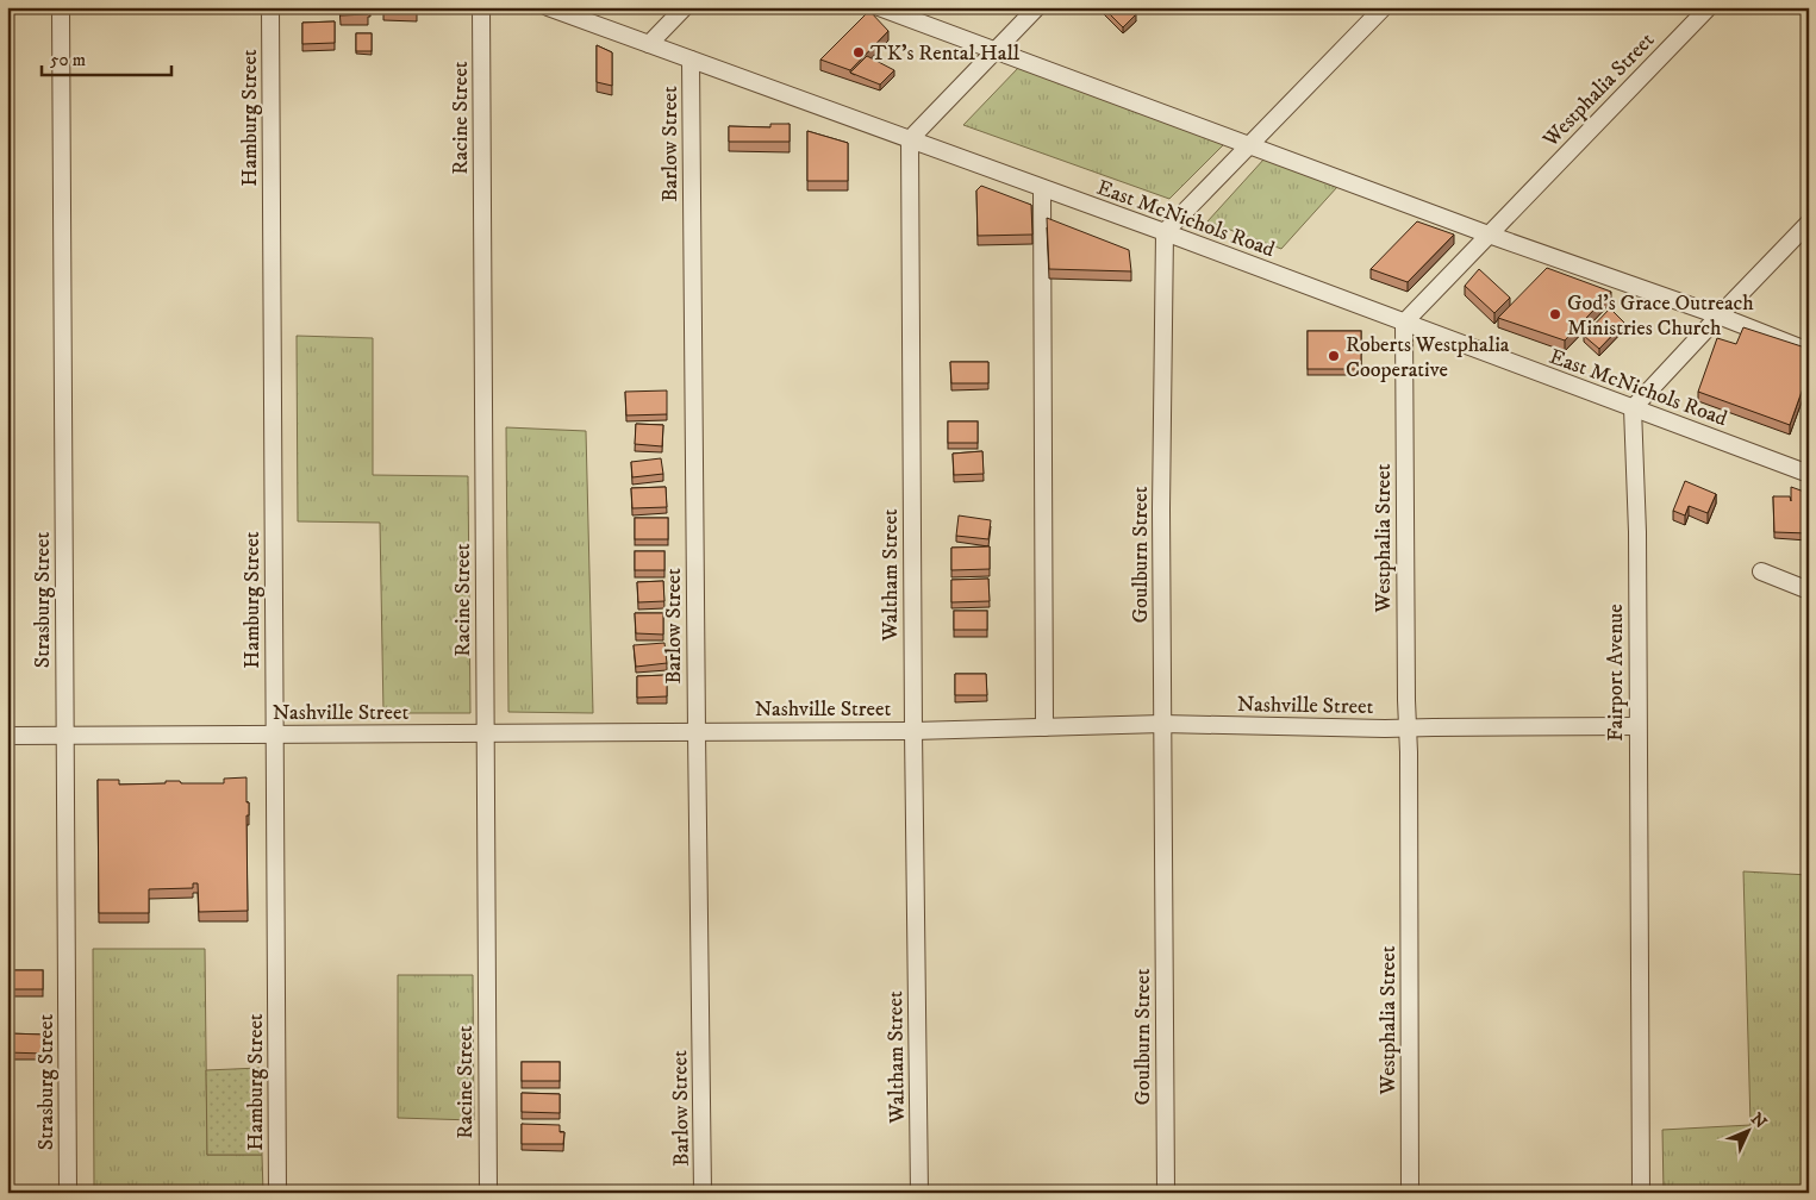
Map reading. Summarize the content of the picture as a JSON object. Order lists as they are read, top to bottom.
{
  "streets": {
    "street": [
      "Westphalia Street",
      "Hamburg Street",
      "Racine Street",
      "Barlow Street",
      "East McNichols Road",
      "Goulburn Street",
      "Waltham Street",
      "Strasburg Street",
      "Fairport Avenue",
      "Nashville Street"
    ]
  },
  "crossings": [
    ["Westphalia Street", "East McNichols Road"],
    ["Westphalia Street", "Nashville Street"],
    ["Hamburg Street", "Nashville Street"],
    ["Racine Street", "Nashville Street"],
    ["Barlow Street", "East McNichols Road"],
    ["Barlow Street", "Nashville Street"],
    ["East McNichols Road", "Goulburn Street"],
    ["East McNichols Road", "Waltham Street"],
    ["East McNichols Road", "Fairport Avenue"],
    ["Goulburn Street", "Nashville Street"],
    ["Waltham Street", "Nashville Street"],
    ["Strasburg Street", "Nashville Street"],
    ["Fairport Avenue", "Nashville Street"]
  ],
  "places": ["TK's Rental Hall", "God's Grace Outreach Ministries Church", "Roberts Westphalia Cooperative"],
  "scale_bar": "50 m",
  "north": "top right"
}
